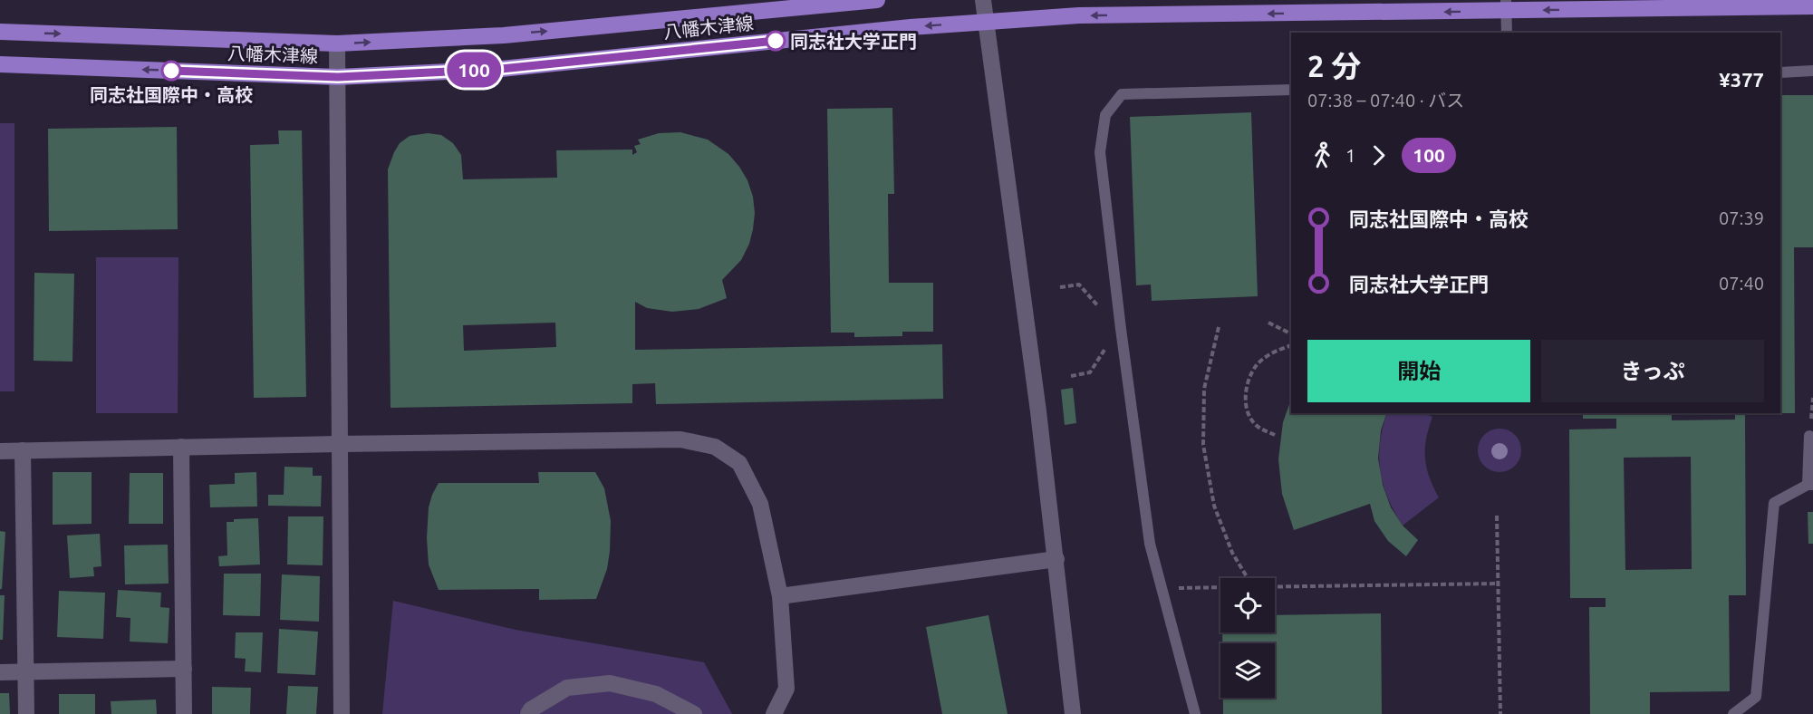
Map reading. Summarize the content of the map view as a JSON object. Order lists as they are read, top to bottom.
{
  "streets": {
    "main road": ["八幡木津線"]
  },
  "places": ["同志社大学正門", "同志社国際中・高校"],
  "lines": ["bus line 100"],
  "page": {
    "on_map": "100",
    "heading": ["2 分", "07:38 – 07:40 · バス", "¥377"],
    "legs": ["1", "100"],
    "list": [
      {
        "name": "同志社国際中・高校",
        "value": "07:39"
      },
      {
        "name": "同志社大学正門",
        "value": "07:40"
      }
    ],
    "buttons": ["開始", "きっぷ"]
  }
}
